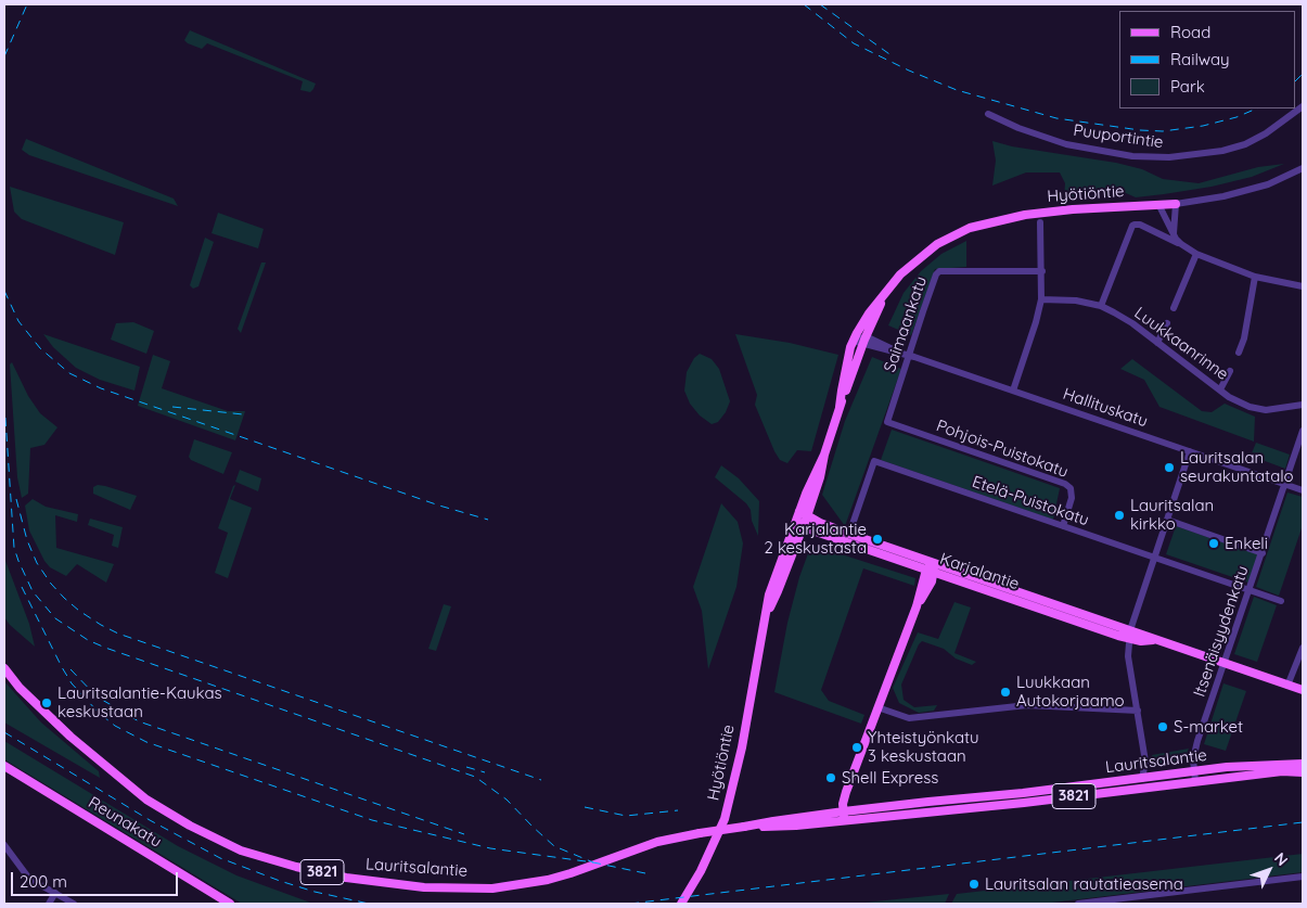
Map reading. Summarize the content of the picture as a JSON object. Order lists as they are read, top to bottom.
{
  "streets": {
    "main road": [
      "Hyötiöntie",
      "Karjalantie",
      "Lauritsalantie",
      "3821",
      "Reunakatu"
    ],
    "street": [
      "Puuportintie",
      "Saimaankatu",
      "Luukkaanrinne",
      "Hallituskatu",
      "Pohjois-Puistokatu",
      "Etelä-Puistokatu",
      "Itsenäisyydenkatu"
    ]
  },
  "crossings": [
    ["Hyötiöntie", "Hallituskatu"],
    ["Hyötiöntie", "Karjalantie"],
    ["Saimaankatu", "Hallituskatu"],
    ["Saimaankatu", "Pohjois-Puistokatu"],
    ["Hallituskatu", "Itsenäisyydenkatu"],
    ["Pohjois-Puistokatu", "Etelä-Puistokatu"],
    ["Etelä-Puistokatu", "Karjalantie"],
    ["Etelä-Puistokatu", "Itsenäisyydenkatu"],
    ["Karjalantie", "Itsenäisyydenkatu"],
    ["Itsenäisyydenkatu", "Lauritsalantie"]
  ],
  "places": [
    "Lauritsalan seurakuntatalo",
    "Lauritsalan kirkko",
    "Karjalantie 2 keskustasta",
    "Enkeli",
    "Luukkaan Autokorjaamo",
    "Lauritsalantie-Kaukas keskustaan",
    "S-market",
    "Yhteistyönkatu 3 keskustaan",
    "Shell Express",
    "Lauritsalan rautatieasema"
  ],
  "legend": ["Road", "Railway", "Park"],
  "scale_bar": "200 m",
  "north": "top right"
}
